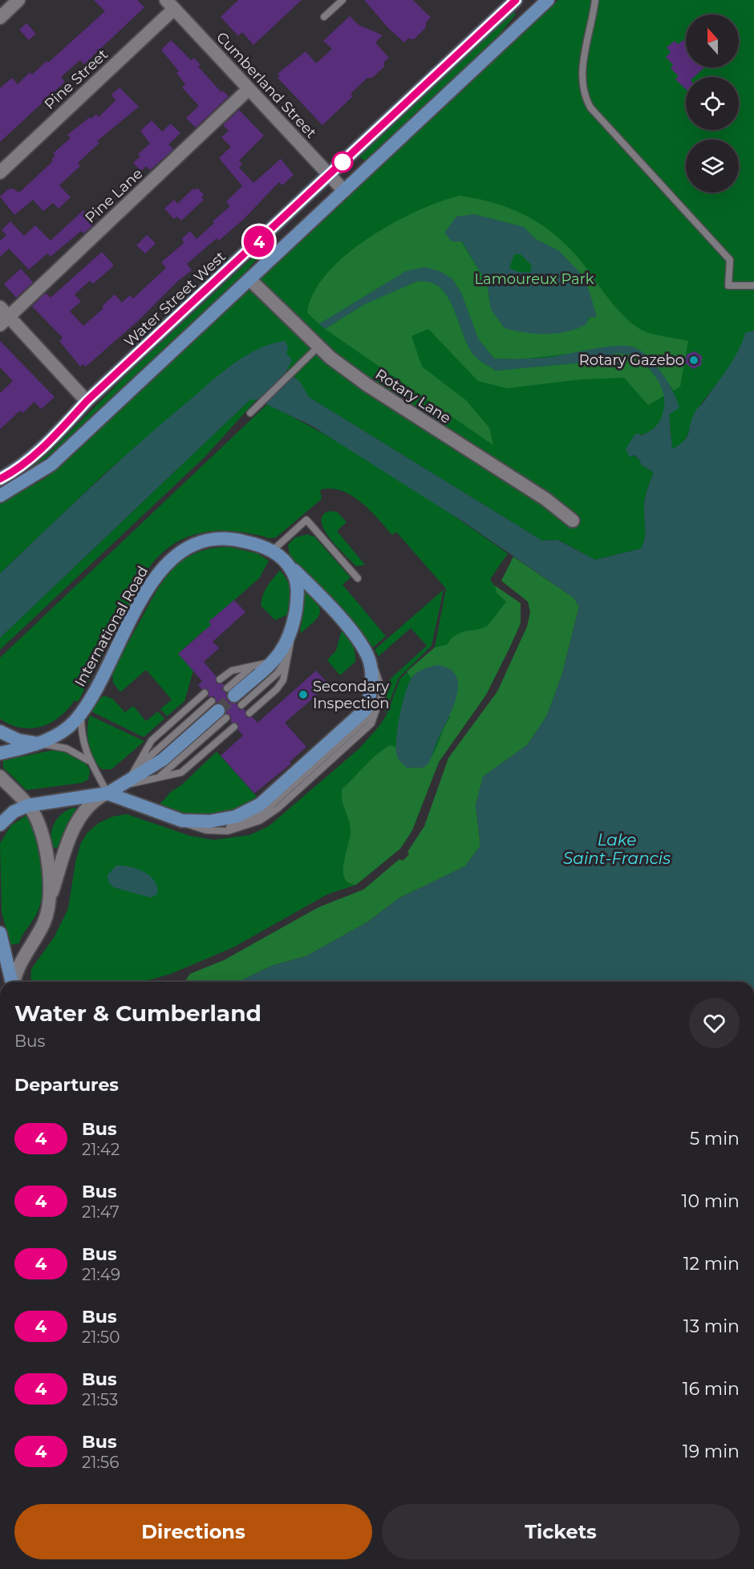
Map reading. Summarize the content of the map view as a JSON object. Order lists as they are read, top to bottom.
{
  "streets": {
    "main road": ["Water Street West", "International Road"],
    "street": [
      "Pine Street",
      "Cumberland Street",
      "Pine Lane",
      "Rotary Lane"
    ]
  },
  "crossings": [
    ["Pine Street", "Cumberland Street"],
    ["Cumberland Street", "Pine Lane"],
    ["Cumberland Street", "Water Street West"]
  ],
  "water": ["Lake Saint-Francis"],
  "parks": ["Lamoureux Park"],
  "places": ["Rotary Gazebo", "Secondary Inspection"],
  "lines": ["bus line 4"],
  "north": "top",
  "page": {
    "on_map": "4",
    "heading": [
      ["Water & Cumberland", "Bus"],
      "Departures"
    ],
    "list": [
      {
        "mark": "4",
        "name": "Bus",
        "note": "21:42",
        "value": "5 min"
      },
      {
        "mark": "4",
        "name": "Bus",
        "note": "21:47",
        "value": "10 min"
      },
      {
        "mark": "4",
        "name": "Bus",
        "note": "21:49",
        "value": "12 min"
      },
      {
        "mark": "4",
        "name": "Bus",
        "note": "21:50",
        "value": "13 min"
      },
      {
        "mark": "4",
        "name": "Bus",
        "note": "21:53",
        "value": "16 min"
      },
      {
        "mark": "4",
        "name": "Bus",
        "note": "21:56",
        "value": "19 min"
      }
    ],
    "buttons": ["Directions", "Tickets"]
  }
}
